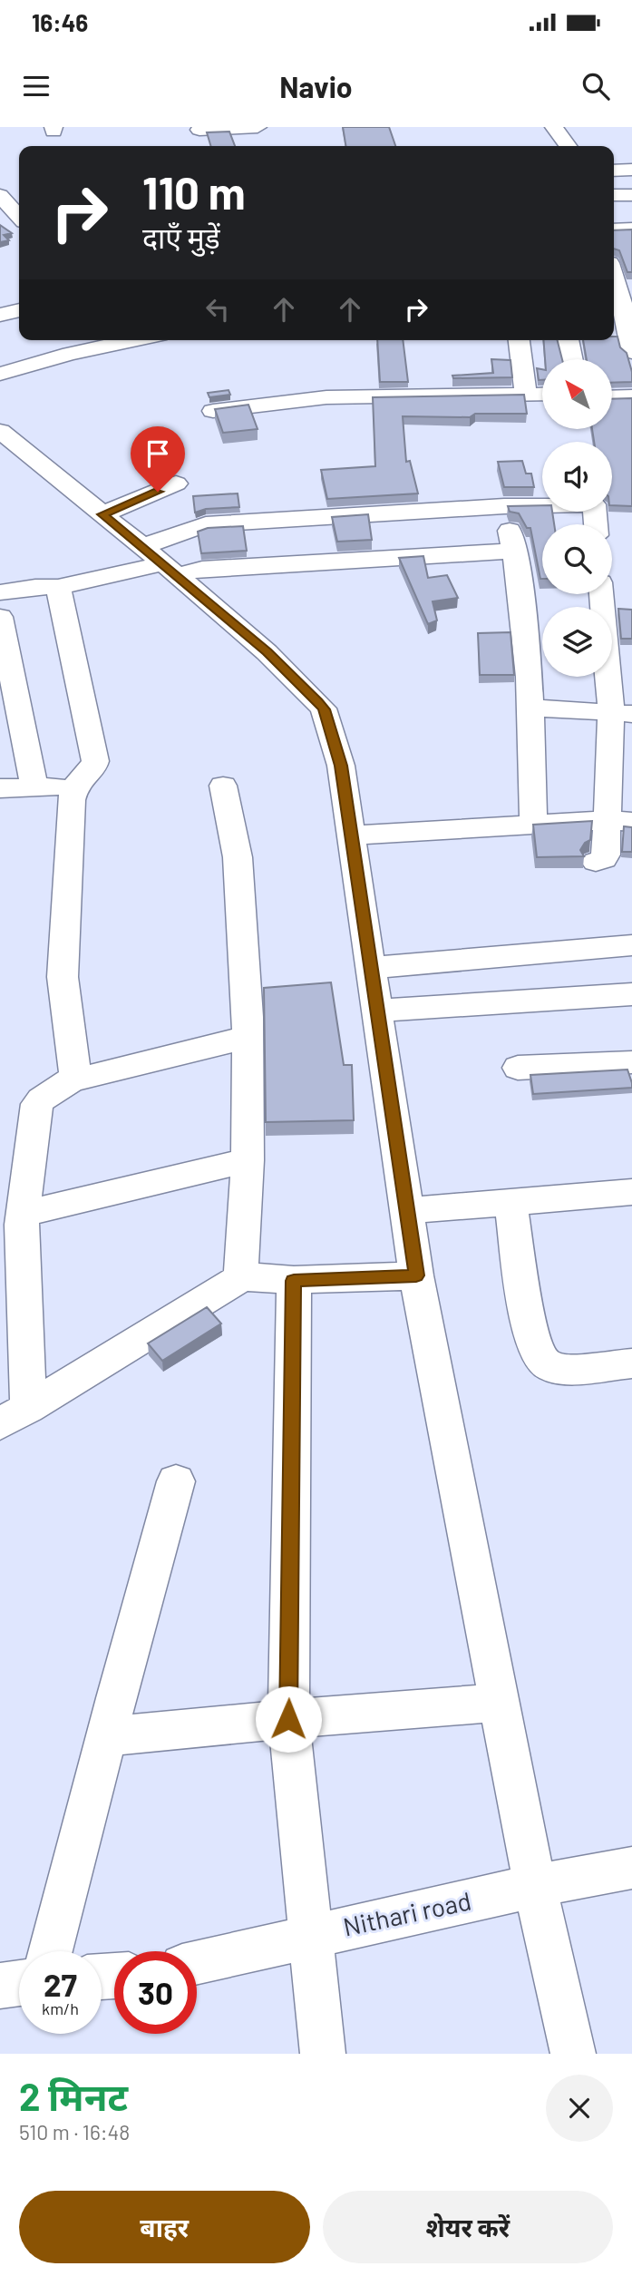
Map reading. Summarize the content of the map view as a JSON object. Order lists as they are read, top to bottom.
{
  "streets": {
    "street": ["Nithari road"]
  },
  "north": "top left",
  "page": {
    "status": "16:46",
    "header": "Navio",
    "turn": ["110 m", "दाएँ मुड़ें"],
    "speed": "27 km/h",
    "limit": "30",
    "heading": ["2 मिनट", "510 m · 16:48"],
    "buttons": ["बाहर", "शेयर करें"]
  }
}
